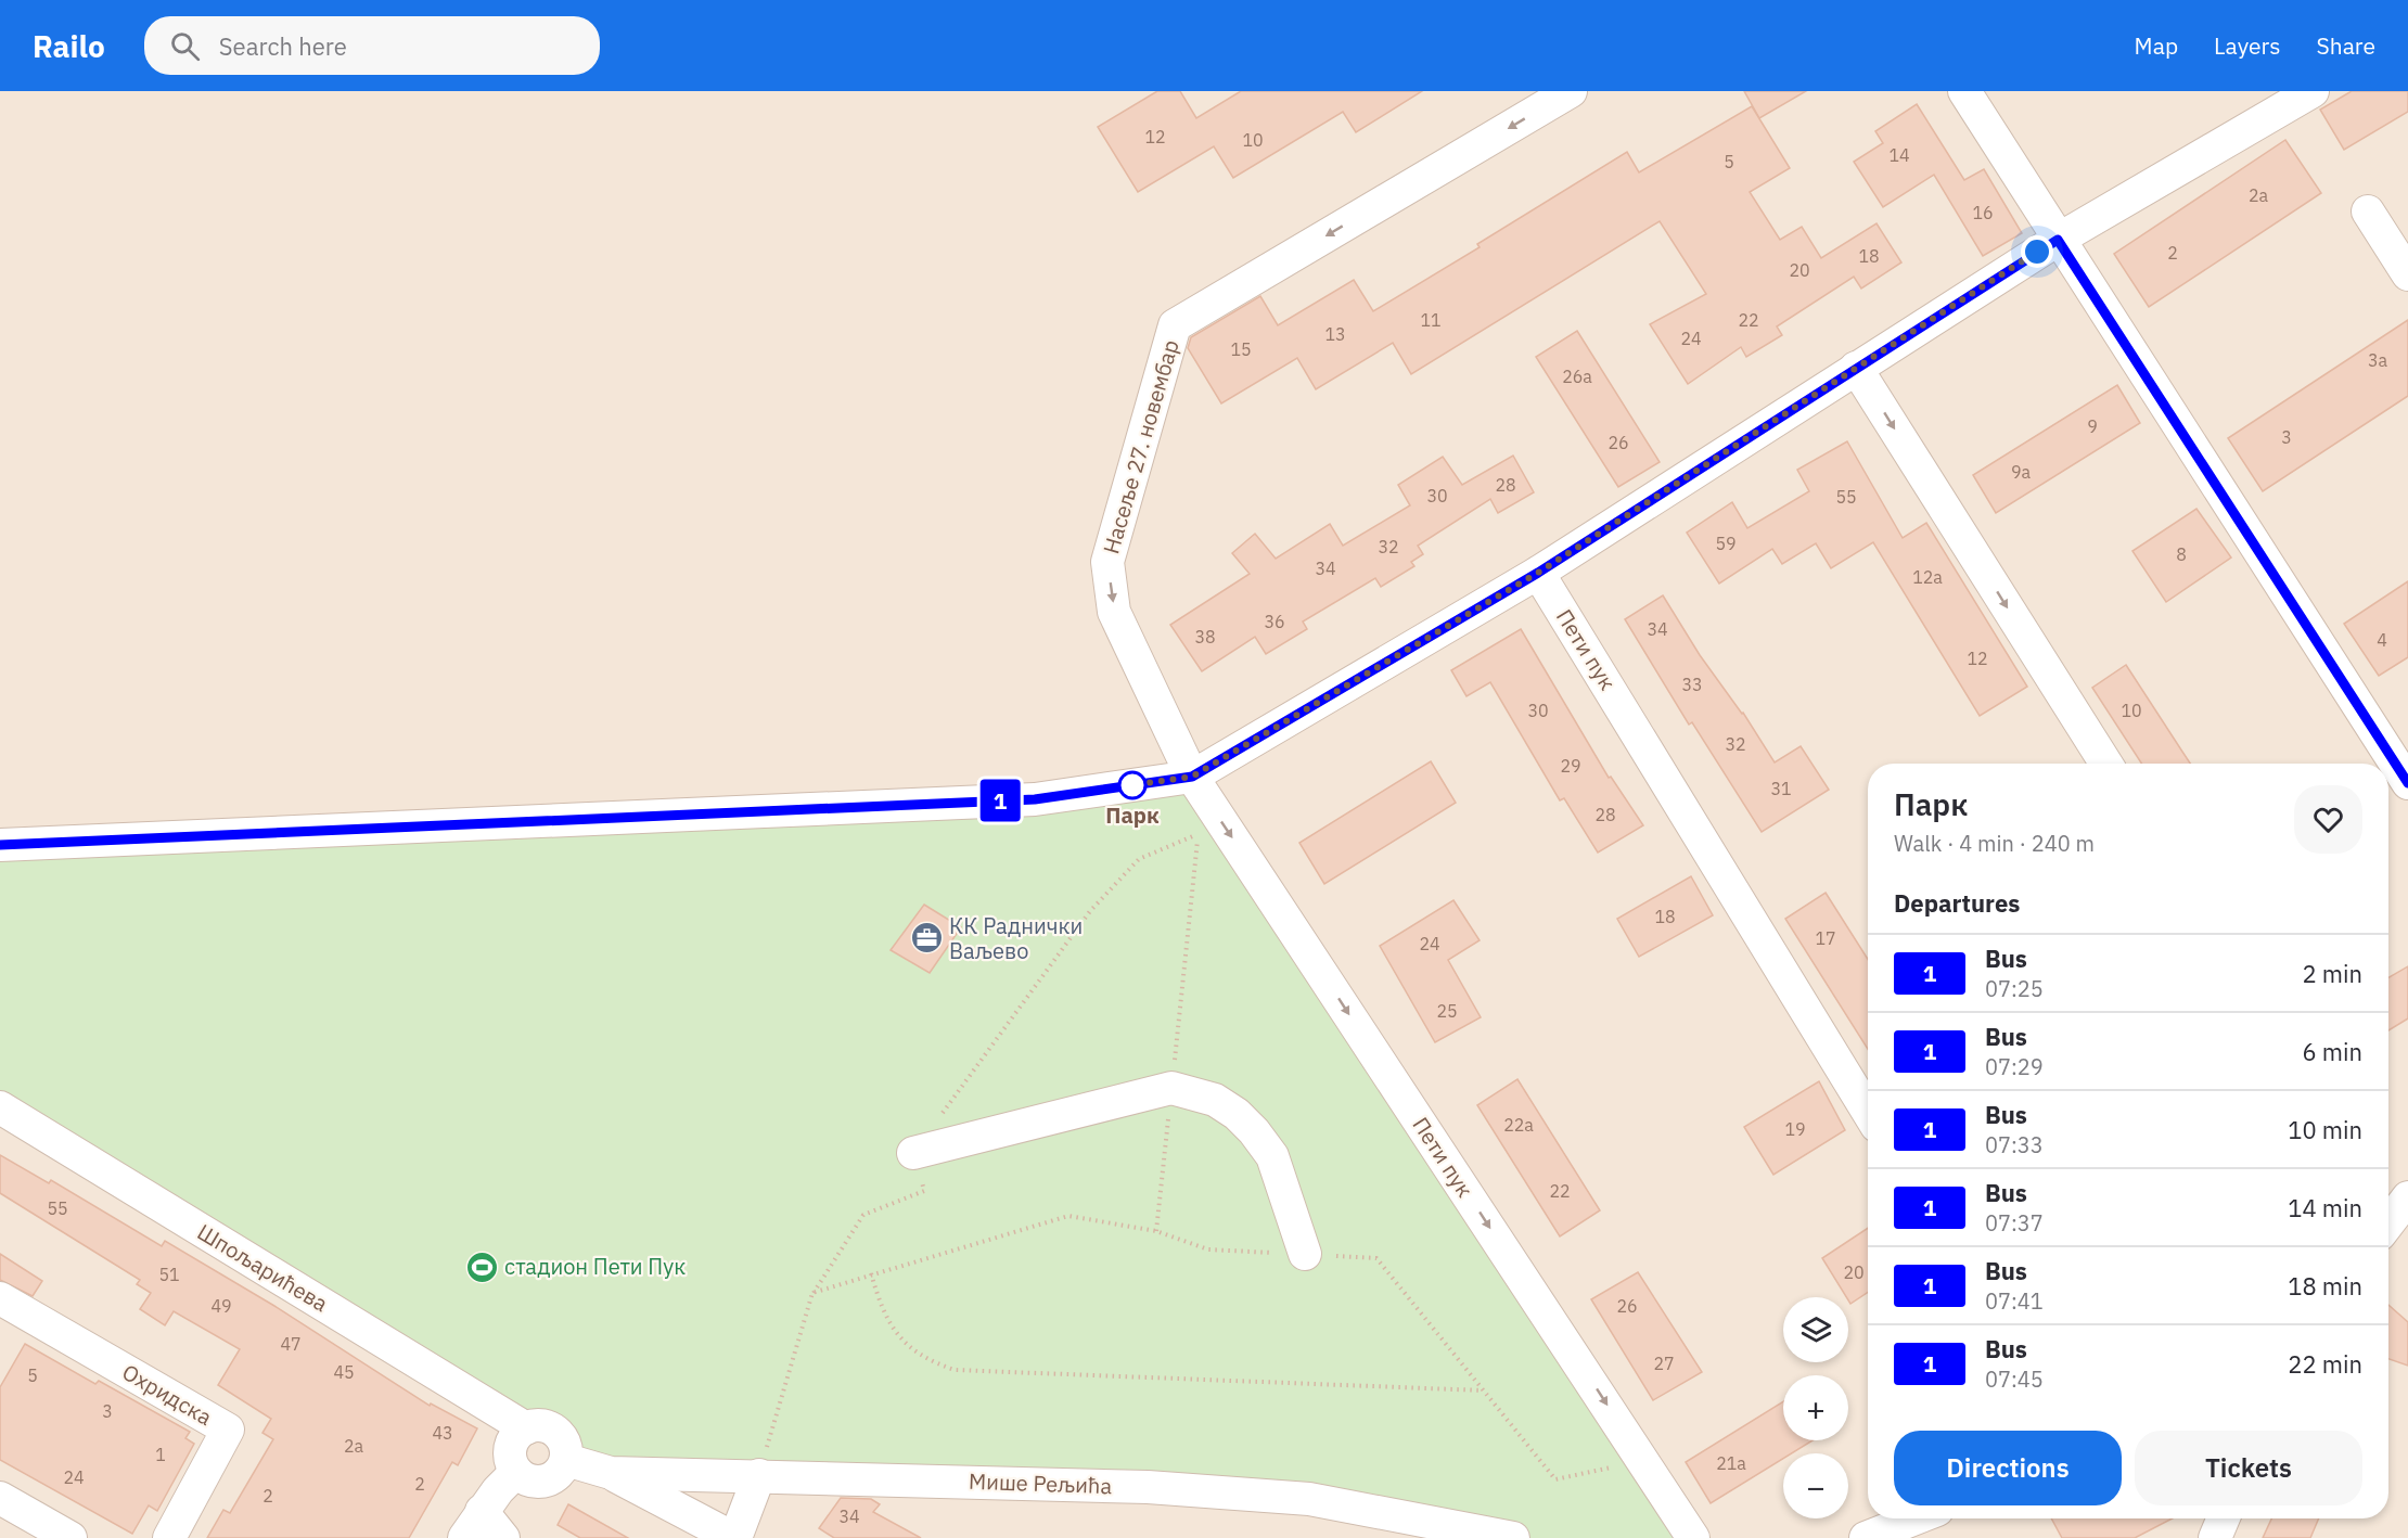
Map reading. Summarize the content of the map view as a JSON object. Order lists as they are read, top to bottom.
{
  "streets": {
    "street": [
      "Насеље 27. новембар",
      "Пети пук",
      "Шпољарићева",
      "Охридска",
      "Мише Рељића"
    ]
  },
  "crossings": [
    ["Насеље 27. новембар", "Пети пук"],
    ["Шпољарићева", "Мише Рељића"]
  ],
  "one_way": ["Насеље 27. новембар", "Пети пук"],
  "places": {
    "other": ["Парк"],
    "office": ["КК Раднички Ваљево"],
    "sports": ["стадион Пети Пук"]
  },
  "lines": ["bus line 1"],
  "house_numbers": [
    "12",
    "10",
    "14",
    "5",
    "2a",
    "16",
    "2",
    "18",
    "20",
    "11",
    "22",
    "13",
    "24",
    "15",
    "3a",
    "26a",
    "9",
    "3",
    "26",
    "9a",
    "28",
    "30",
    "55",
    "59",
    "32",
    "8",
    "34",
    "12a",
    "36",
    "34",
    "38",
    "4",
    "12",
    "33",
    "30",
    "10",
    "32",
    "29",
    "31",
    "28",
    "18",
    "17",
    "24",
    "25",
    "22a",
    "19",
    "22",
    "55",
    "20",
    "51",
    "49",
    "26",
    "47",
    "27",
    "45",
    "5",
    "3",
    "43",
    "2a",
    "1",
    "21a",
    "24",
    "2",
    "2",
    "34"
  ],
  "page": {
    "header": "Railo",
    "search": "Search here",
    "nav": ["Map", "Layers", "Share"],
    "on_map": "1",
    "heading": [
      ["Парк", "Walk · 4 min · 240 m"],
      "Departures"
    ],
    "list": [
      {
        "mark": "1",
        "name": "Bus",
        "note": "07:25",
        "value": "2 min"
      },
      {
        "mark": "1",
        "name": "Bus",
        "note": "07:29",
        "value": "6 min"
      },
      {
        "mark": "1",
        "name": "Bus",
        "note": "07:33",
        "value": "10 min"
      },
      {
        "mark": "1",
        "name": "Bus",
        "note": "07:37",
        "value": "14 min"
      },
      {
        "mark": "1",
        "name": "Bus",
        "note": "07:41",
        "value": "18 min"
      },
      {
        "mark": "1",
        "name": "Bus",
        "note": "07:45",
        "value": "22 min"
      }
    ],
    "map_buttons": ["+", "−"],
    "buttons": ["Directions", "Tickets"]
  }
}
